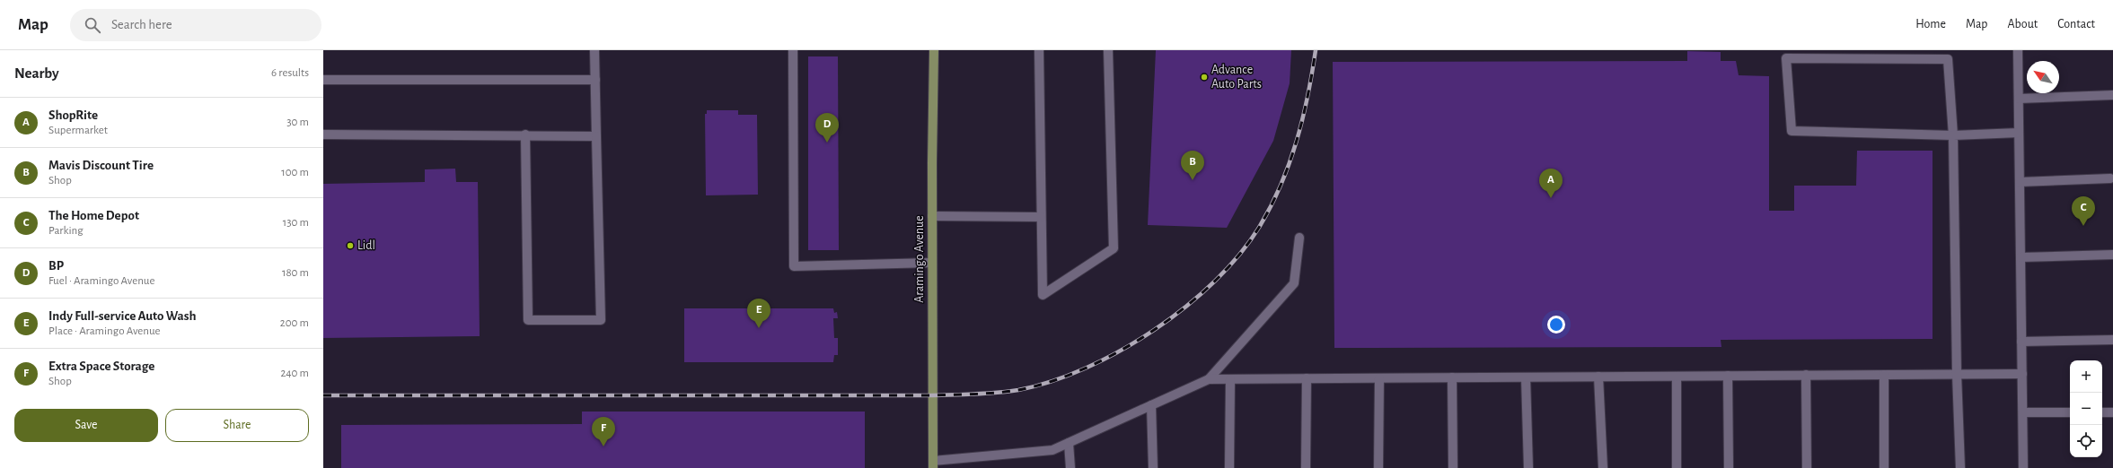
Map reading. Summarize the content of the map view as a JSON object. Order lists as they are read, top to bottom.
{
  "streets": {
    "main road": ["Aramingo Avenue"]
  },
  "places": ["Advance Auto Parts", "Lidl"],
  "north": "top left",
  "page": {
    "header": "Map",
    "search": "Search here",
    "nav": [
      "Home",
      "Map",
      "About",
      "Contact"
    ],
    "heading": ["Nearby", "6 results"],
    "list": [
      {
        "mark": "A",
        "name": "ShopRite",
        "note": "Supermarket",
        "value": "30 m"
      },
      {
        "mark": "B",
        "name": "Mavis Discount Tire",
        "note": "Shop",
        "value": "100 m"
      },
      {
        "mark": "C",
        "name": "The Home Depot",
        "note": "Parking",
        "value": "130 m"
      },
      {
        "mark": "D",
        "name": "BP",
        "note": "Fuel · Aramingo Avenue",
        "value": "180 m"
      },
      {
        "mark": "E",
        "name": "Indy Full-service Auto Wash",
        "note": "Place · Aramingo Avenue",
        "value": "200 m"
      },
      {
        "mark": "F",
        "name": "Extra Space Storage",
        "note": "Shop",
        "value": "240 m"
      }
    ],
    "pins": [
      "D",
      "B",
      "A",
      "C",
      "E",
      "F"
    ],
    "map_buttons": ["+", "−"],
    "buttons": ["Save", "Share"]
  }
}
